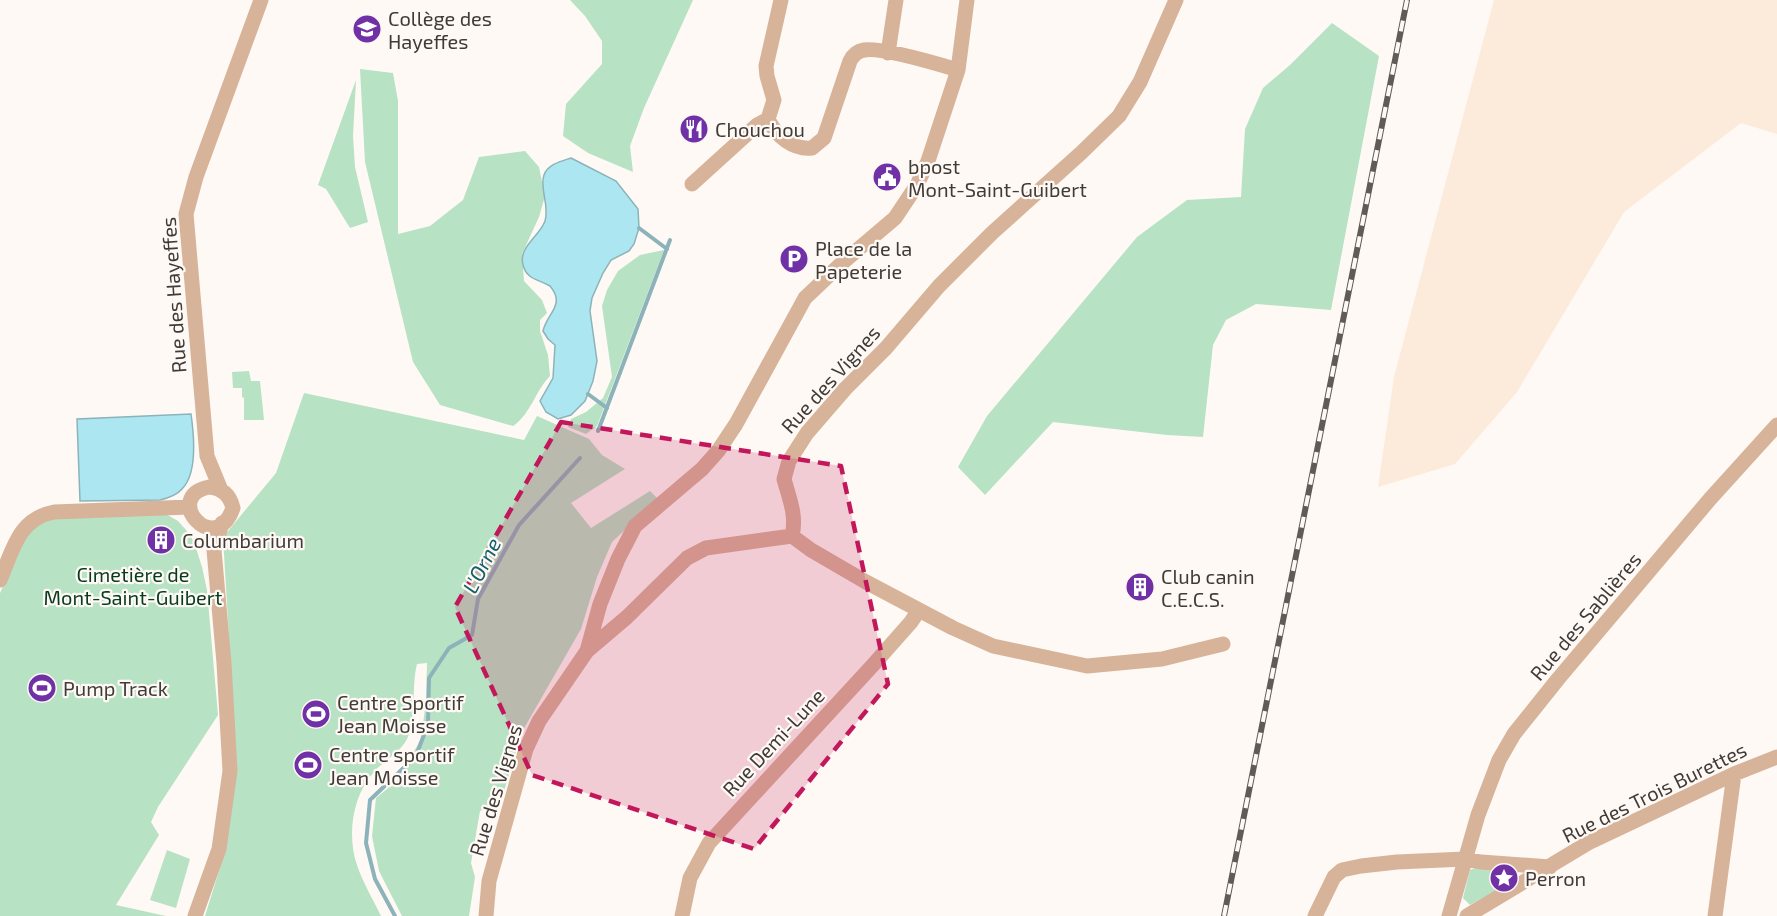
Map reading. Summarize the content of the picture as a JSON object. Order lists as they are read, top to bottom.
{
  "streets": {
    "street": [
      "Rue des Hayeffes",
      "Rue des Vignes",
      "Rue des Sablières",
      "Rue Demi-Lune",
      "Rue des Trois Burettes"
    ]
  },
  "water": ["L'Orne"],
  "parks": ["Cimetière de Mont-Saint-Guibert"],
  "places": {
    "school or university": ["Collège des Hayeffes"],
    "restaurant": ["Chouchou"],
    "public building": ["bpost Mont-Saint-Guibert"],
    "parking": ["Place de la Papeterie"],
    "building": ["Columbarium", "Club canin C.E.C.S."],
    "sports": ["Pump Track", "Centre Sportif Jean Moisse", "Centre sportif Jean Moisse"],
    "place": ["Perron"]
  }
}
